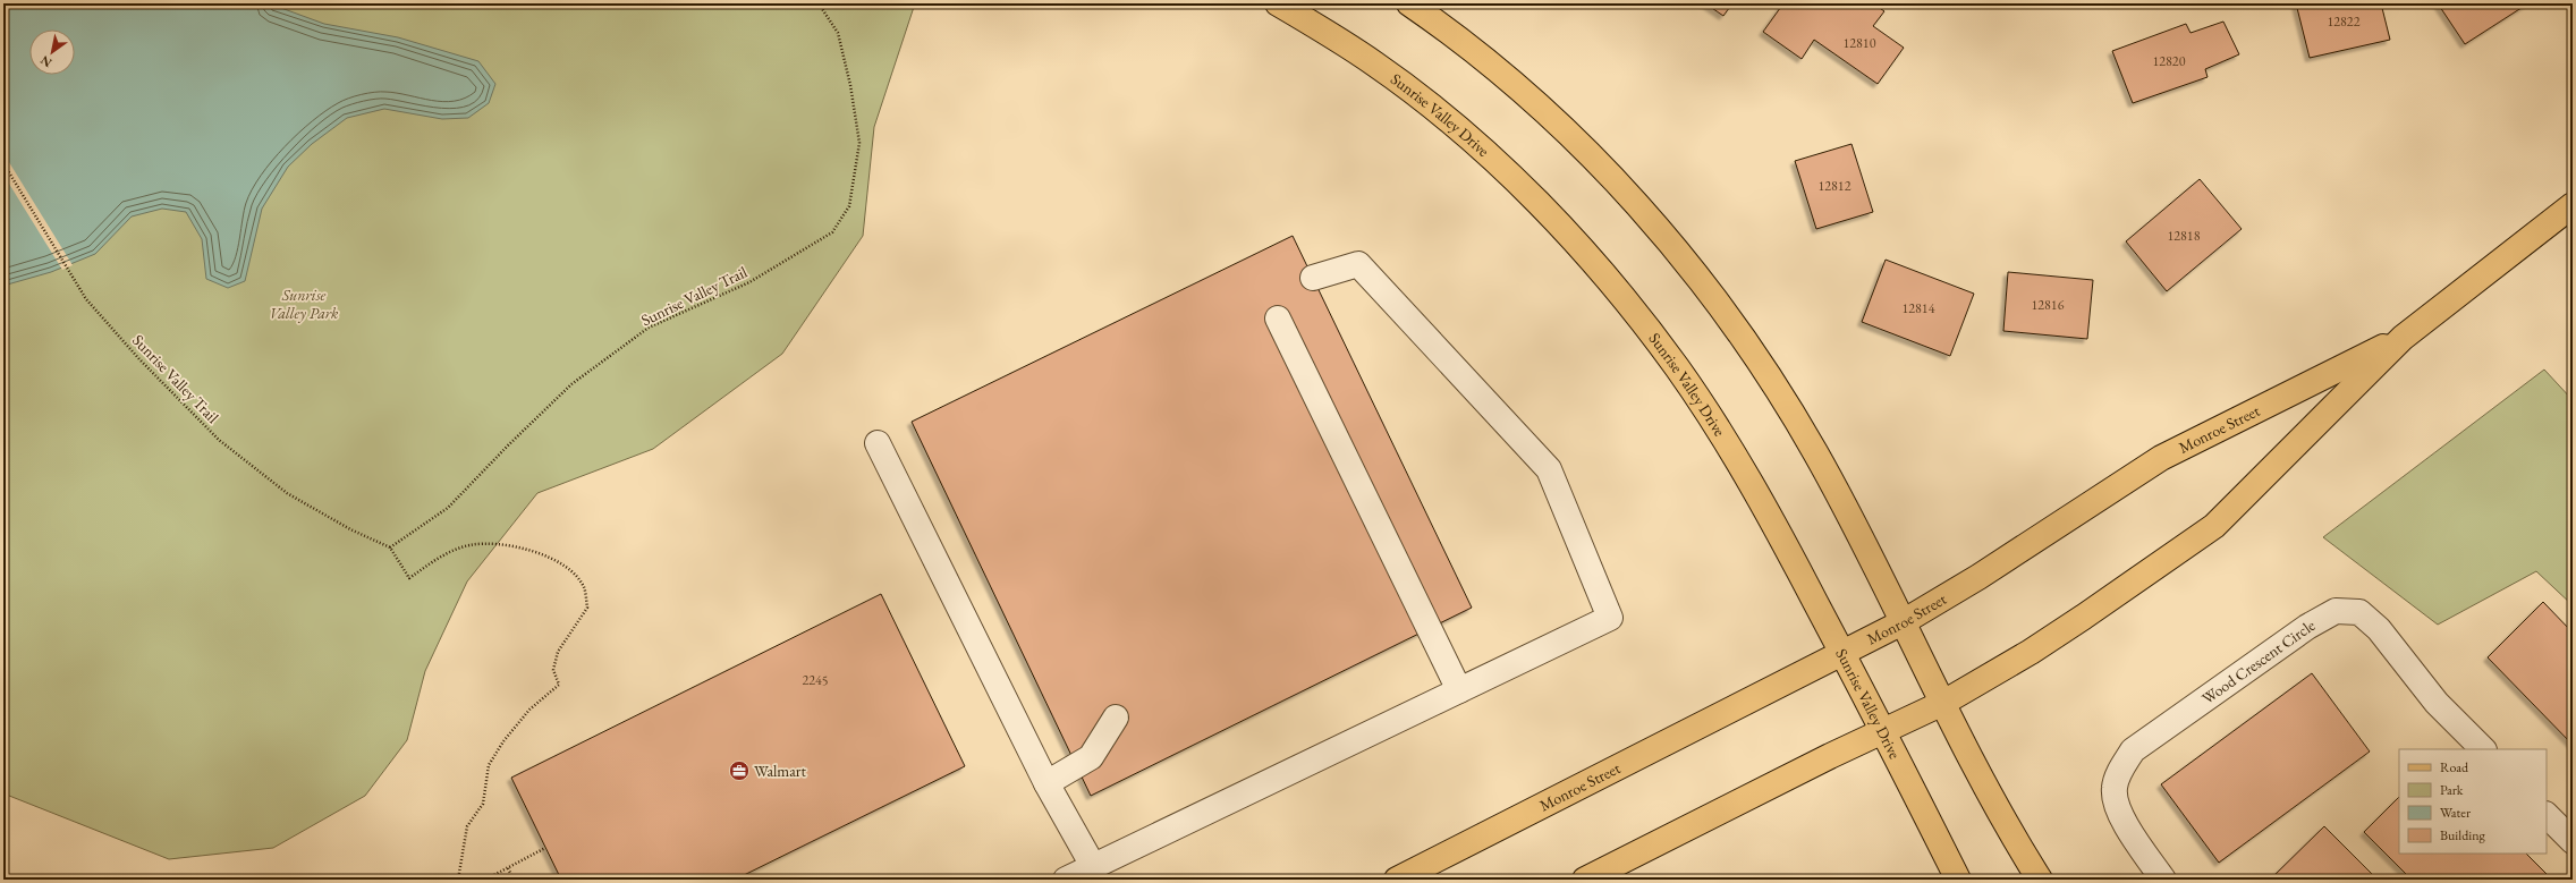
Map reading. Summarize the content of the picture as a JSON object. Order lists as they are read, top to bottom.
{
  "streets": {
    "main road": ["Sunrise Valley Drive", "Monroe Street"],
    "street": ["Wood Crescent Circle"],
    "path": ["Sunrise Valley Trail"]
  },
  "crossings": [
    ["Sunrise Valley Drive", "Monroe Street"]
  ],
  "parks": ["Sunrise Valley Park"],
  "places": {
    "office": ["Walmart"]
  },
  "house_numbers": [
    "12822",
    "12810",
    "12820",
    "12812",
    "12818",
    "12816",
    "12814",
    "2245"
  ],
  "legend": [
    "Road",
    "Park",
    "Water",
    "Building"
  ],
  "north": "bottom left"
}
